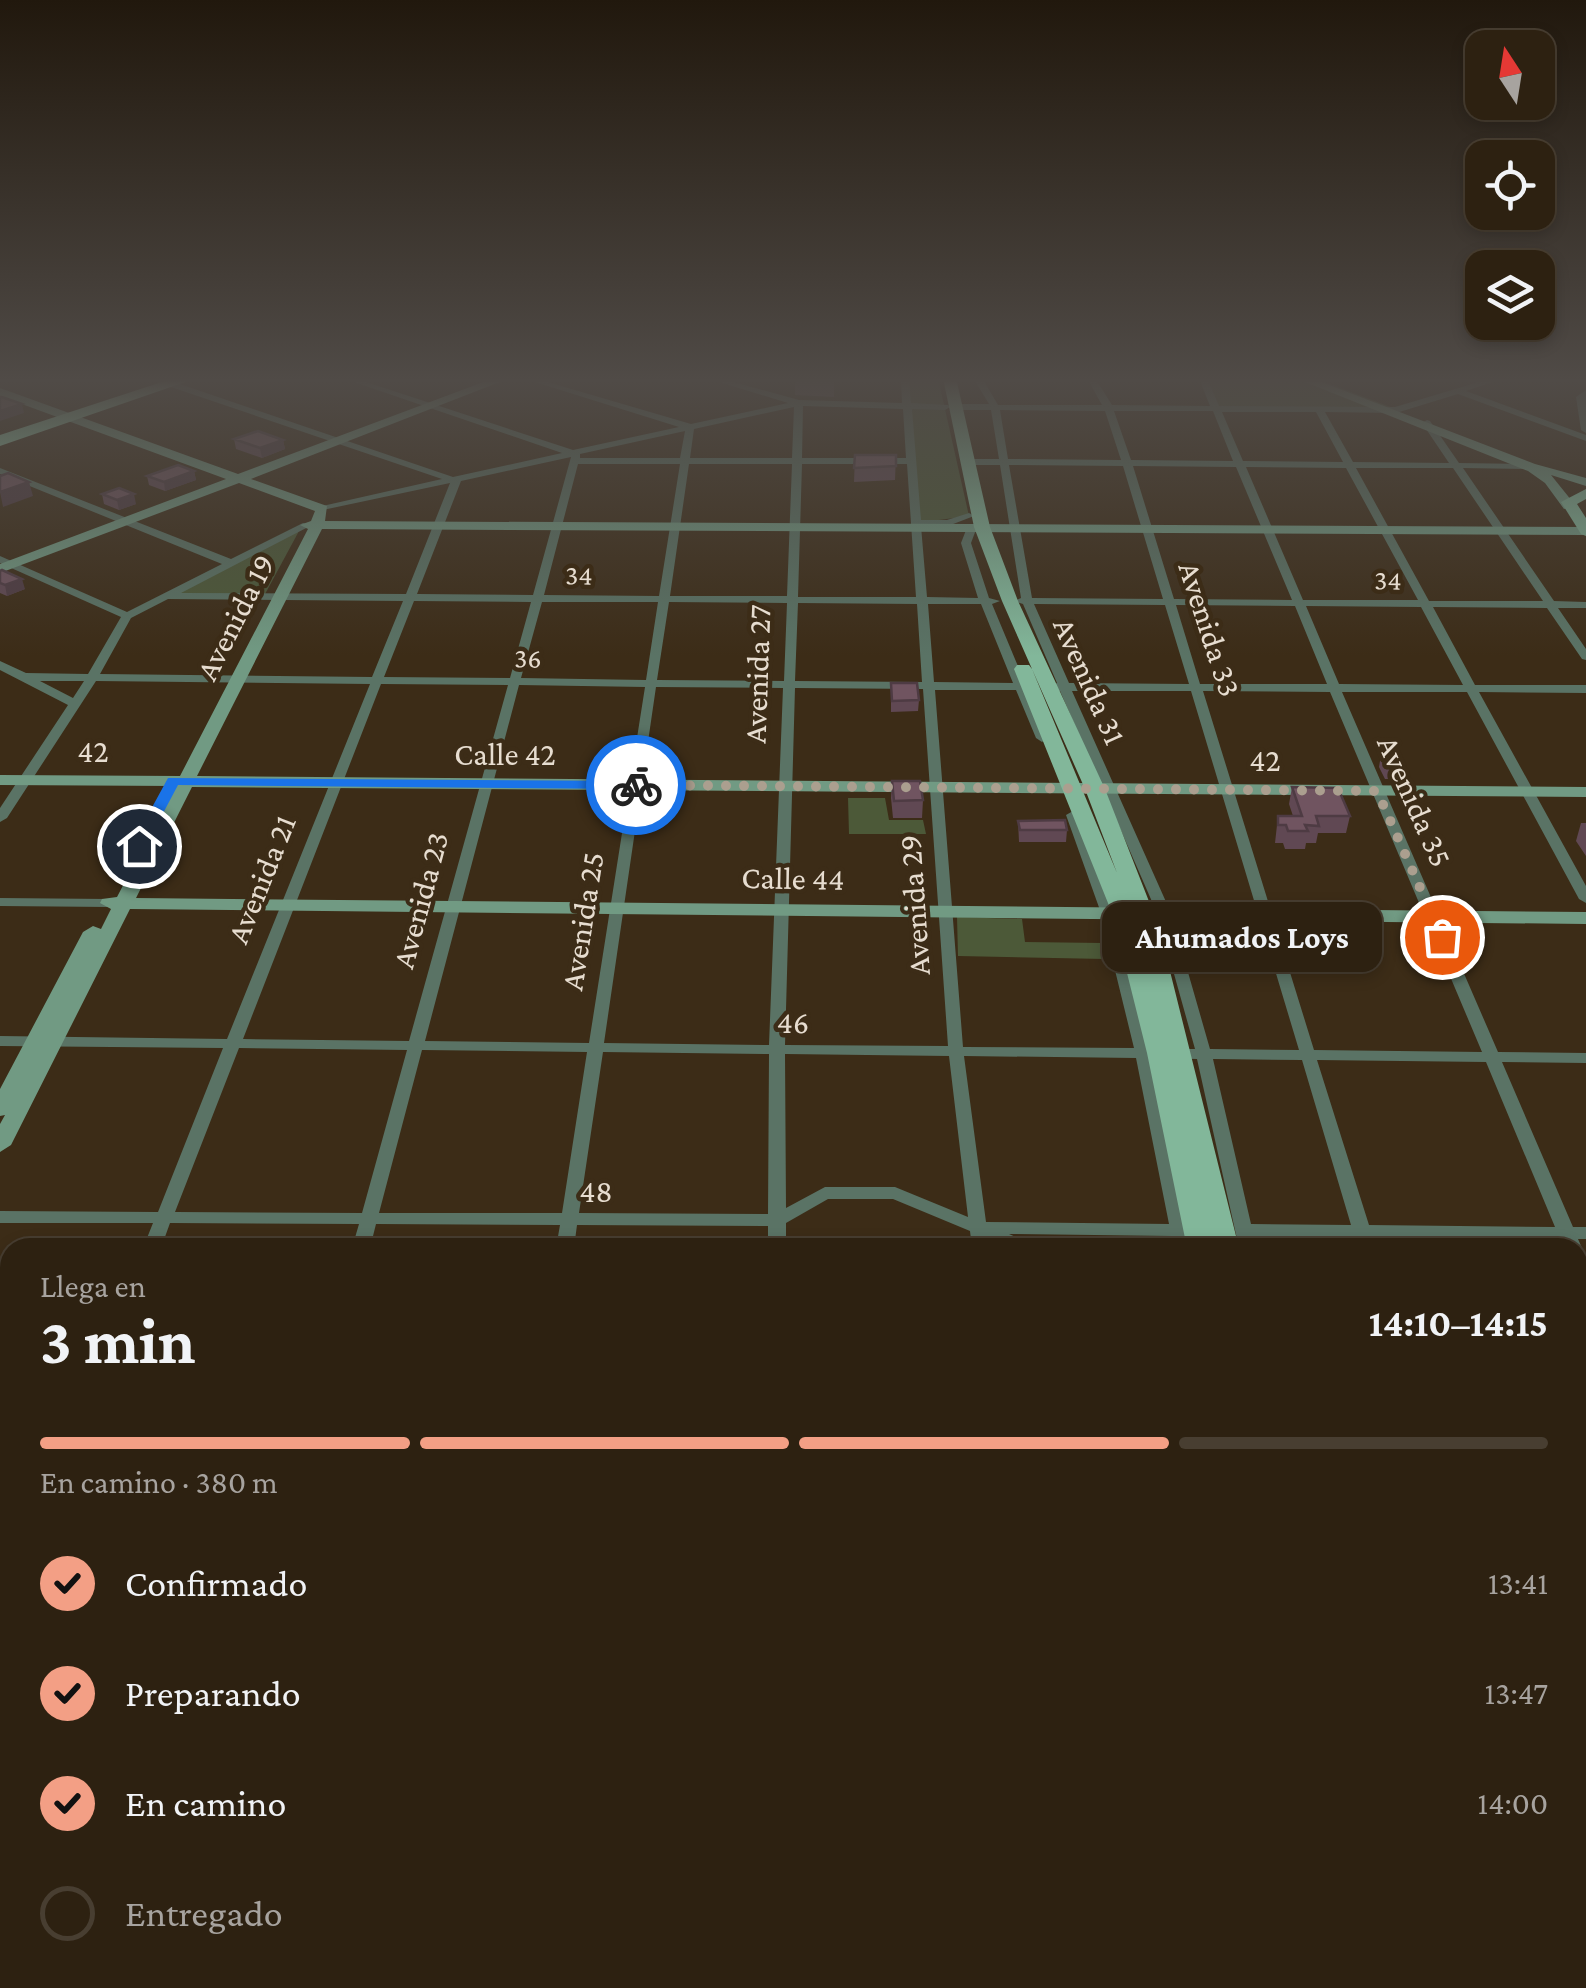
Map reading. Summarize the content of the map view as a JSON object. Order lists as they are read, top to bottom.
{
  "streets": {
    "main road": [
      "Avenida 19",
      "Avenida 31",
      "42",
      "Calle 42",
      "Calle 44"
    ],
    "street": [
      "34",
      "Avenida 33",
      "36",
      "Avenida 27",
      "Avenida 35",
      "Avenida 21",
      "Avenida 23",
      "Avenida 29",
      "Avenida 25",
      "46",
      "48"
    ]
  },
  "crossings": [
    ["34", "Avenida 19"],
    ["34", "Avenida 33"],
    ["34", "Avenida 27"],
    ["34", "Avenida 31"],
    ["34", "Avenida 35"],
    ["34", "Avenida 21"],
    ["34", "Avenida 23"],
    ["34", "Avenida 29"],
    ["34", "Avenida 25"],
    ["Avenida 19", "36"],
    ["Avenida 19", "42"],
    ["Avenida 19", "Calle 42"],
    ["Avenida 19", "Calle 44"],
    ["Avenida 19", "46"],
    ["Avenida 33", "36"],
    ["Avenida 33", "42"],
    ["Avenida 33", "Calle 44"],
    ["Avenida 33", "46"],
    ["36", "Avenida 27"],
    ["36", "Avenida 31"],
    ["36", "Avenida 35"],
    ["36", "Avenida 21"],
    ["36", "Avenida 23"],
    ["36", "Avenida 29"],
    ["36", "Avenida 25"],
    ["Avenida 27", "Calle 42"],
    ["Avenida 27", "Calle 44"],
    ["Avenida 27", "46"],
    ["Avenida 27", "48"],
    ["Avenida 31", "42"],
    ["Avenida 31", "Calle 42"],
    ["Avenida 31", "Calle 44"],
    ["Avenida 31", "46"],
    ["42", "Calle 42"],
    ["42", "Avenida 35"],
    ["Calle 42", "Avenida 21"],
    ["Calle 42", "Avenida 23"],
    ["Calle 42", "Avenida 29"],
    ["Calle 42", "Avenida 25"],
    ["Avenida 35", "Calle 44"],
    ["Avenida 35", "46"],
    ["Calle 44", "Avenida 21"],
    ["Calle 44", "Avenida 23"],
    ["Calle 44", "Avenida 29"],
    ["Calle 44", "Avenida 25"],
    ["Avenida 21", "46"],
    ["Avenida 21", "48"],
    ["Avenida 23", "46"],
    ["Avenida 23", "48"],
    ["Avenida 29", "46"],
    ["Avenida 29", "48"],
    ["Avenida 25", "46"],
    ["Avenida 25", "48"]
  ],
  "places": ["Ahumados Loys"],
  "north": "top",
  "page": {
    "bubble": "Ahumados Loys",
    "heading": ["3 min", "Llega en", "14:10–14:15"],
    "bar": "En camino · 380 m",
    "list": [
      ["Confirmado", "13:41"],
      ["Preparando", "13:47"],
      ["En camino", "14:00"],
      "Entregado"
    ]
  }
}
